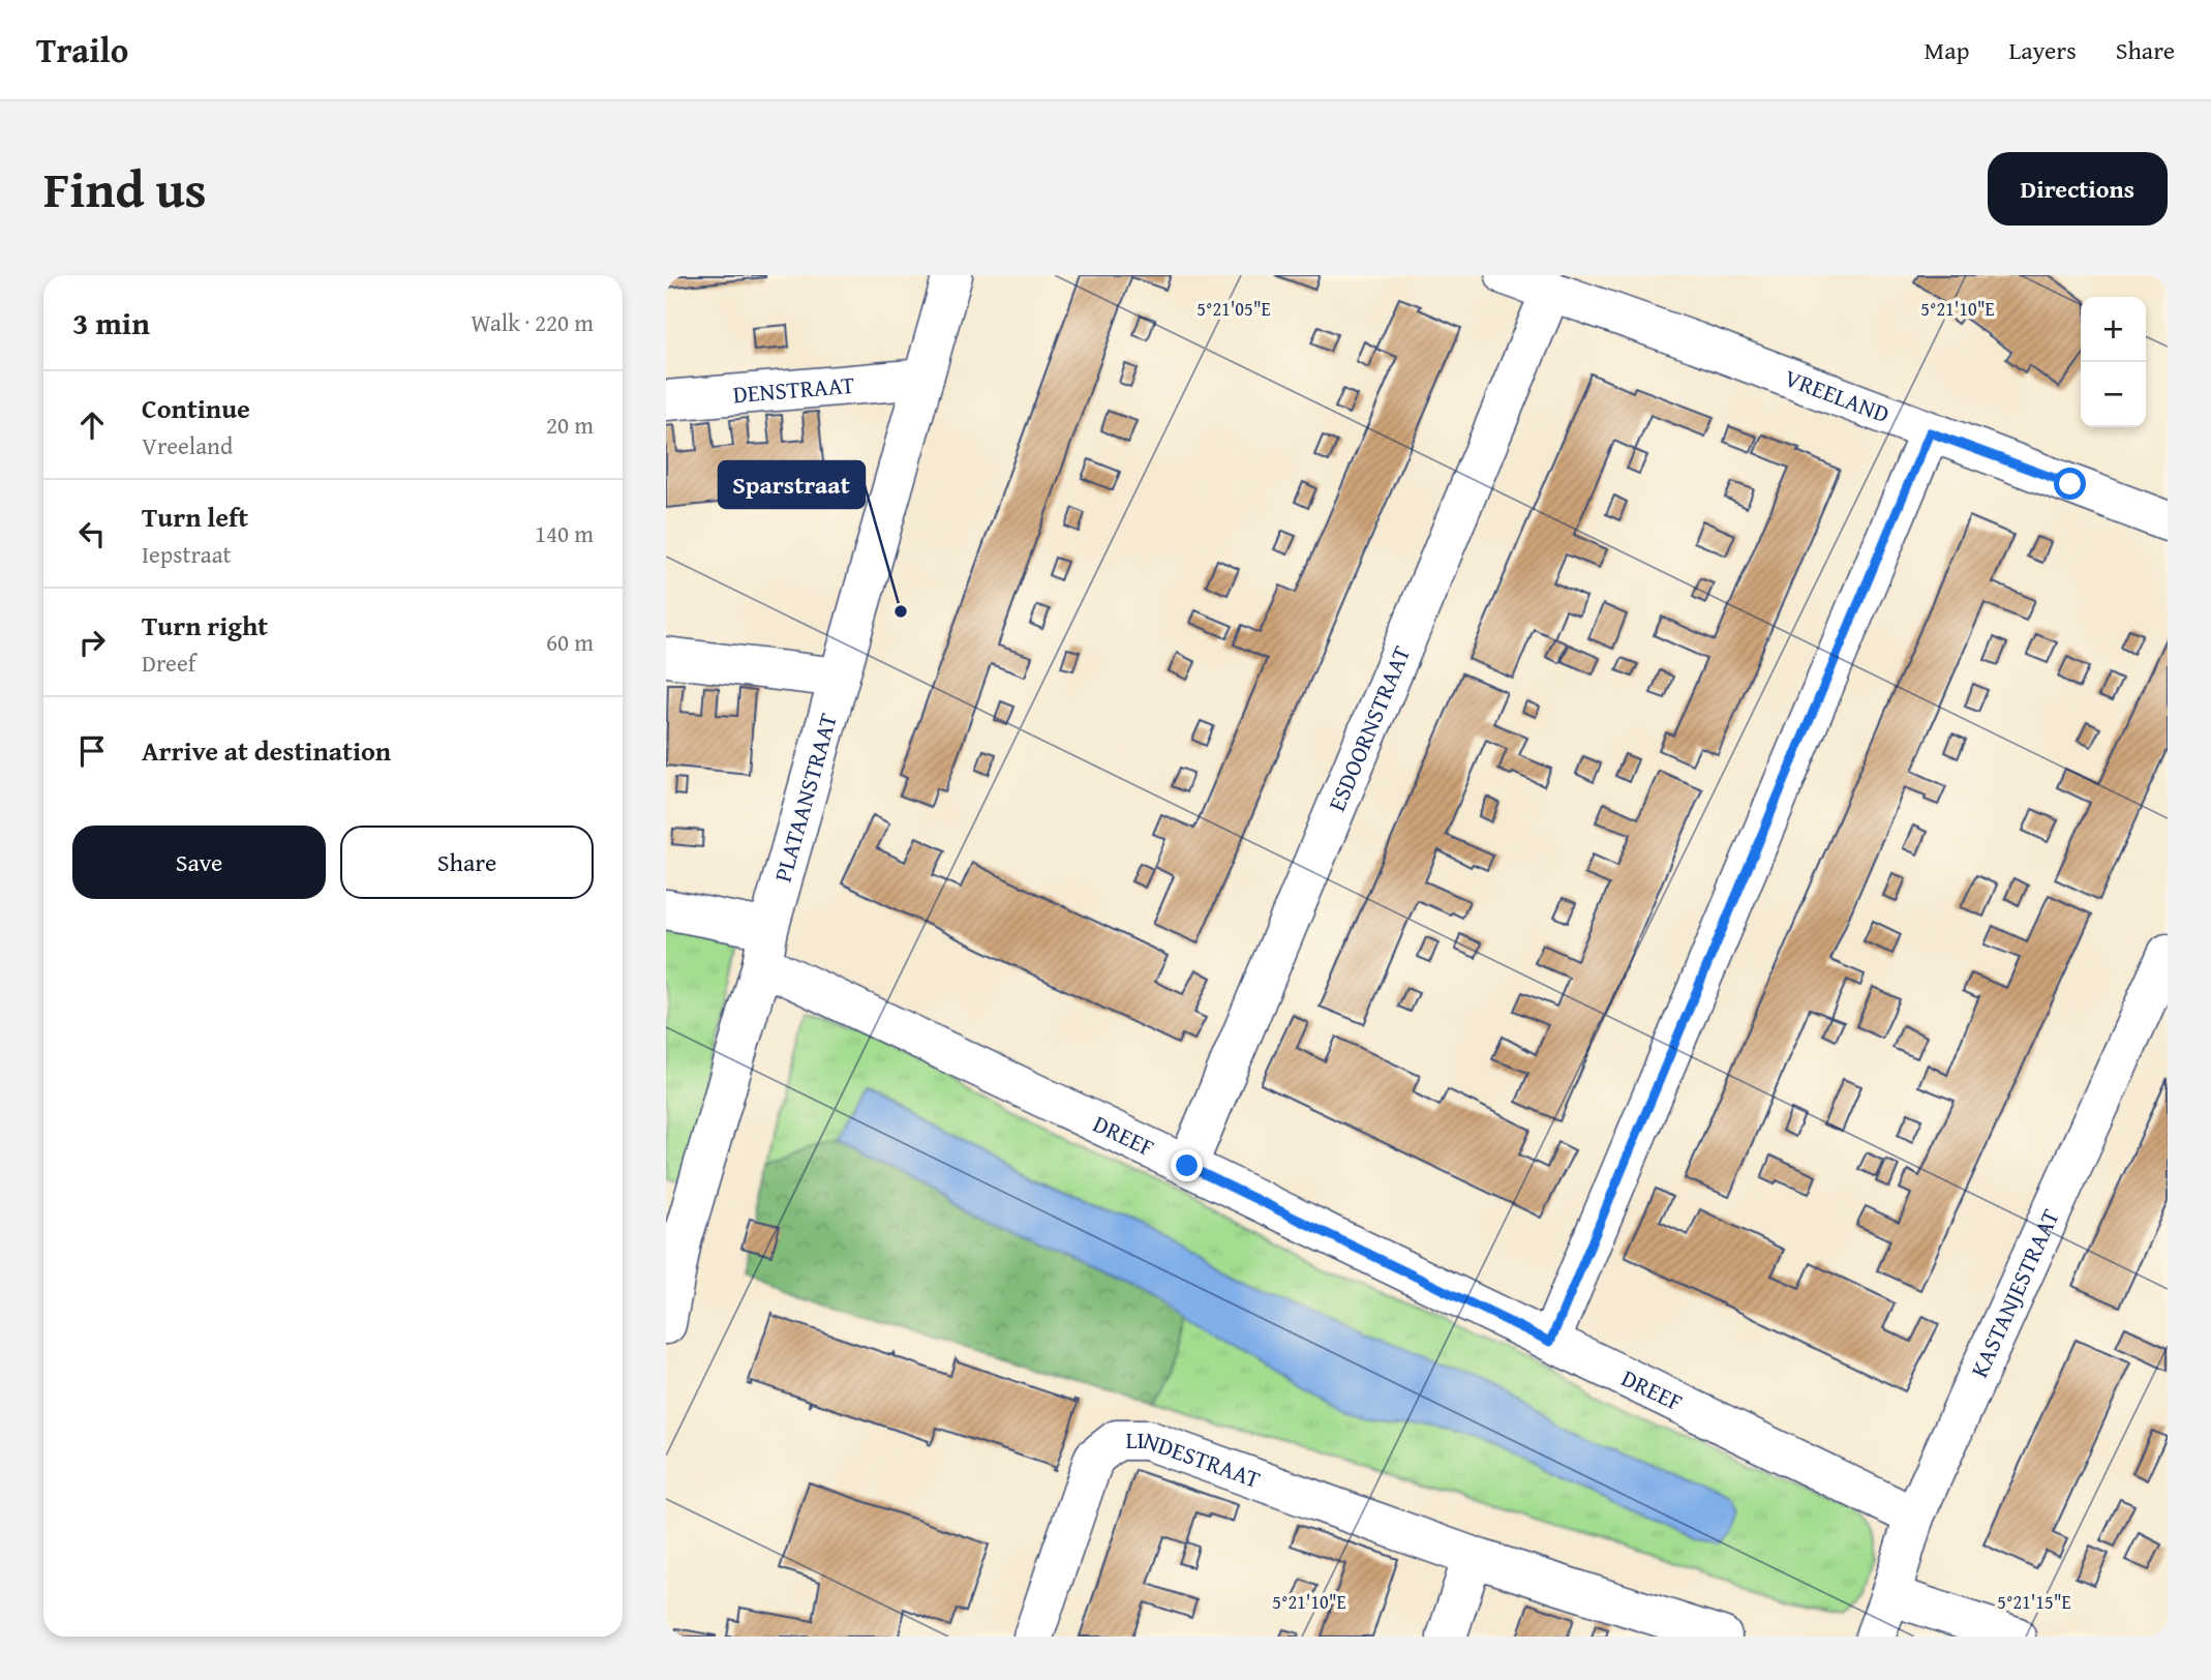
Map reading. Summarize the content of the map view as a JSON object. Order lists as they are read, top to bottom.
{
  "streets": {
    "street": [
      "DENSTRAAT",
      "VREELAND",
      "ESDOORNSTRAAT",
      "PLATAANSTRAAT",
      "DREEF",
      "KASTANJESTRAAT",
      "LINDESTRAAT"
    ]
  },
  "crossings": [
    ["DENSTRAAT", "PLATAANSTRAAT"],
    ["VREELAND", "ESDOORNSTRAAT"],
    ["ESDOORNSTRAAT", "DREEF"],
    ["PLATAANSTRAAT", "DREEF"],
    ["DREEF", "KASTANJESTRAAT"]
  ],
  "places": ["Sparstraat"],
  "page": {
    "header": "Trailo",
    "nav": ["Map", "Layers", "Share"],
    "title": "Find us",
    "buttons": [
      "Directions",
      ["Save", "Share"]
    ],
    "heading": ["3 min", "Walk · 220 m"],
    "map_buttons": ["+", "−"],
    "list": [
      ["Continue", "Vreeland", "20 m"],
      ["Turn left", "Iepstraat", "140 m"],
      ["Turn right", "Dreef", "60 m"],
      "Arrive at destination"
    ]
  },
  "coordinates": ["5°21'05\"E", "5°21'10\"E", "5°21'15\"E"]
}
